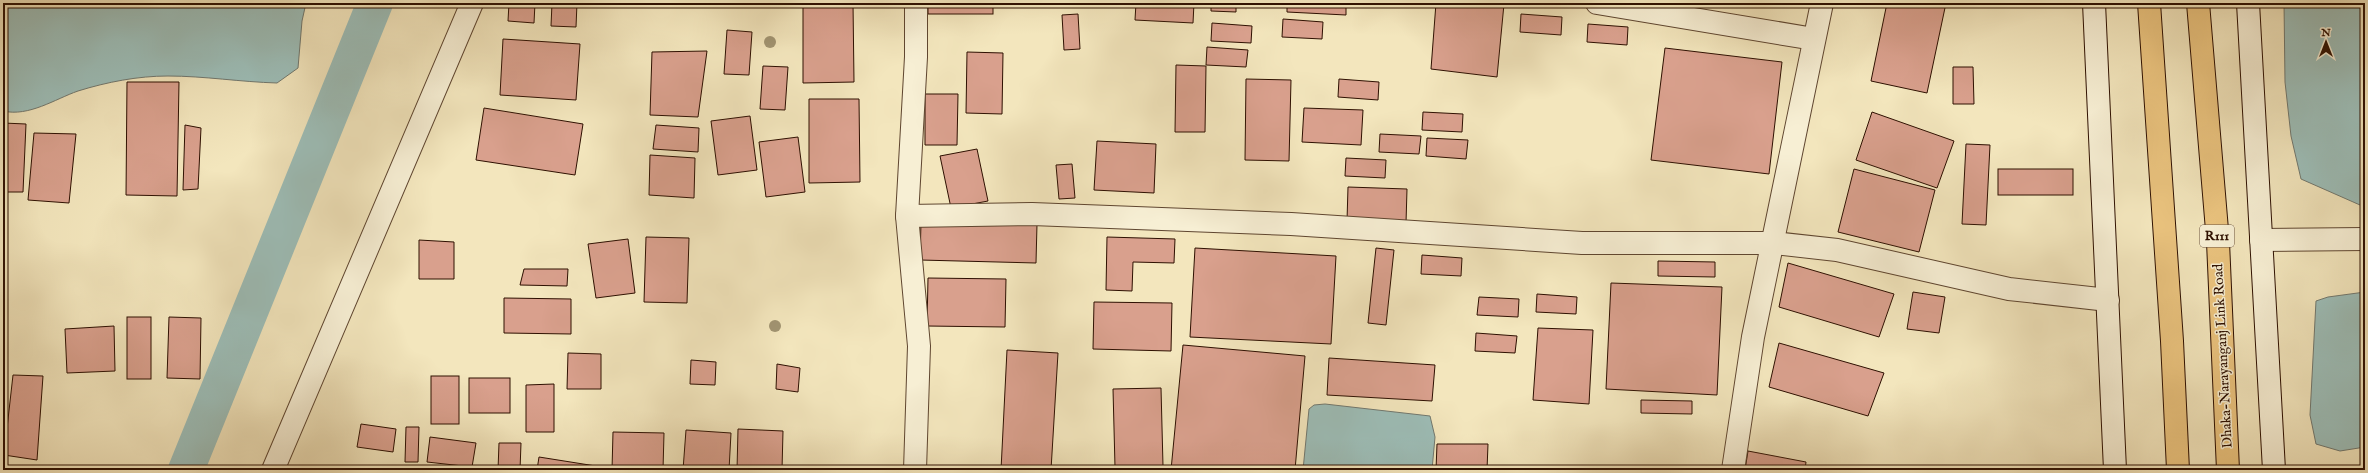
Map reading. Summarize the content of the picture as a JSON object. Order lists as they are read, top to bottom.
{
  "streets": {
    "main road": ["R111", "Dhaka-Narayanganj Link Road"]
  },
  "north": "top"
}
